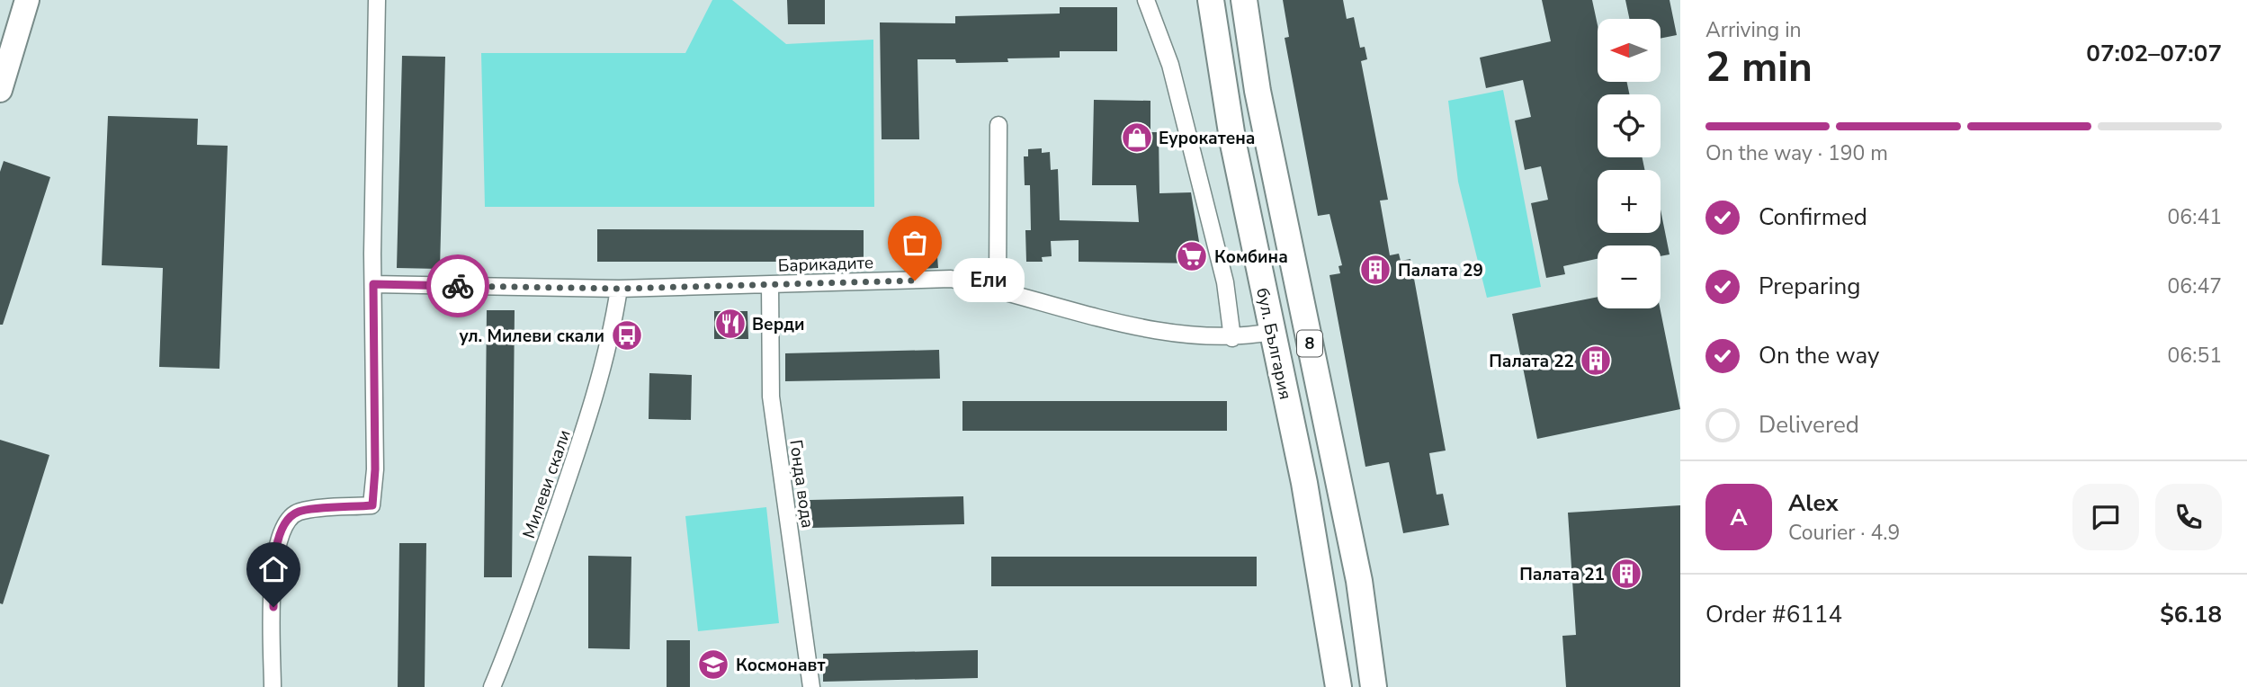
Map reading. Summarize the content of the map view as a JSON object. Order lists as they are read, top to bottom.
{
  "streets": {
    "main road": ["бул. България", "8"],
    "street": ["Барикадите", "Милеви скали", "Гонда вода"]
  },
  "crossings": [
    ["Барикадите", "бул. България"],
    ["Барикадите", "Милеви скали"],
    ["Барикадите", "Гонда вода"]
  ],
  "places": {
    "shop": ["Еурокатена"],
    "supermarket": ["Комбина"],
    "building": ["Палата 29", "Палата 22", "Палата 21"],
    "other": ["Ели"],
    "restaurant": ["Верди"],
    "bus stop": ["ул. Милеви скали"],
    "school or university": ["Космонавт"]
  },
  "north": "left",
  "page": {
    "heading": ["2 min", "Arriving in", "07:02–07:07"],
    "panel": [
      "Alex",
      "Courier · 4.9",
      "Order #6114",
      "$6.18"
    ],
    "map_buttons": ["+", "−"],
    "bar": "On the way · 190 m",
    "list": [
      ["Confirmed", "06:41"],
      ["Preparing", "06:47"],
      ["On the way", "06:51"],
      "Delivered"
    ],
    "bubble": "Ели",
    "round": "A"
  }
}
